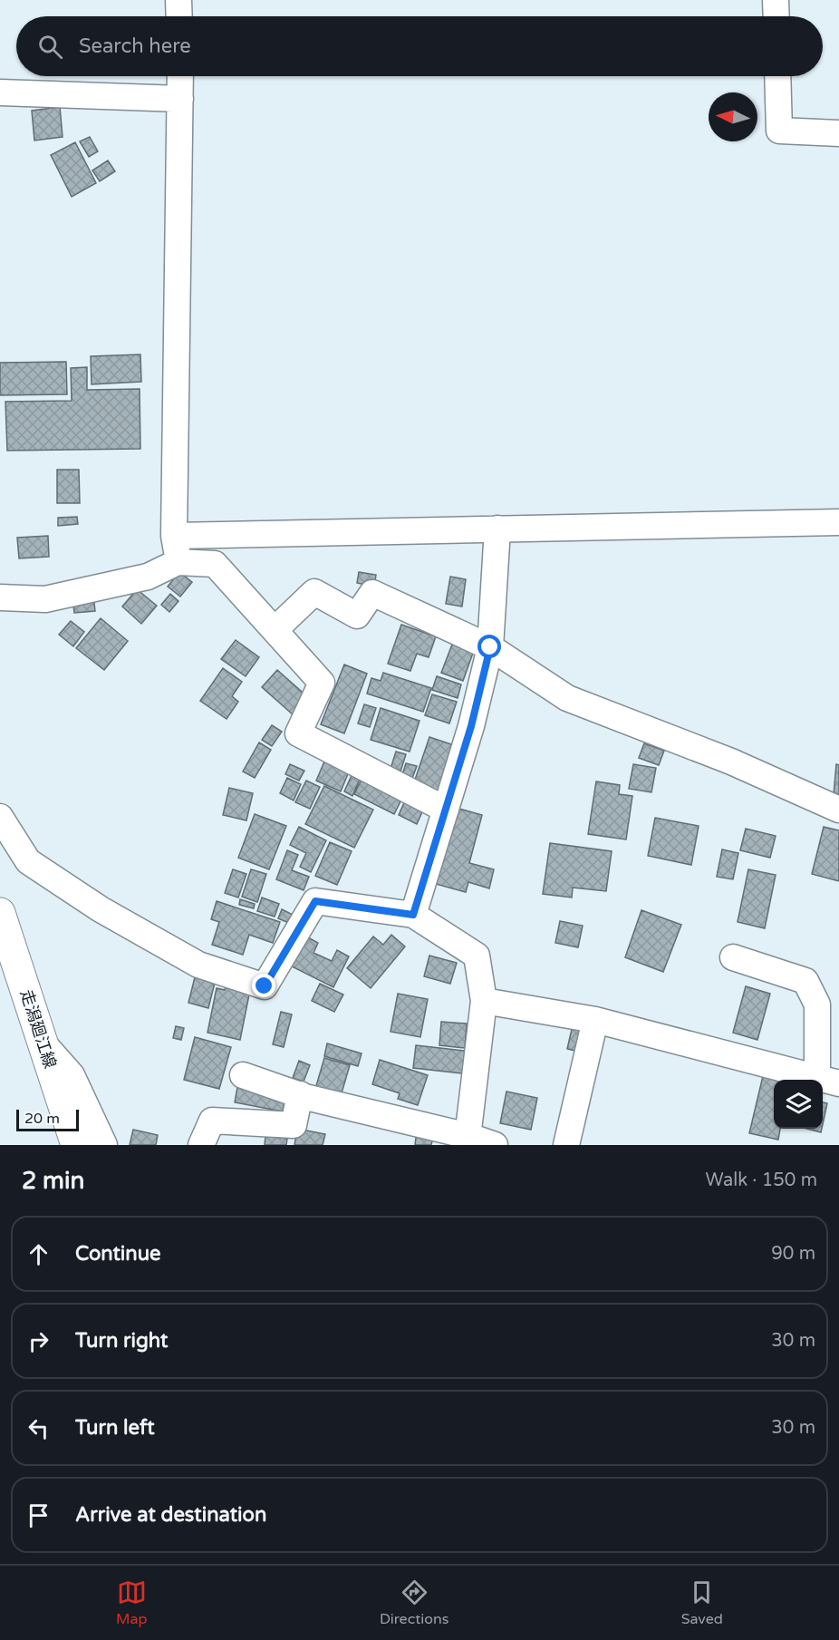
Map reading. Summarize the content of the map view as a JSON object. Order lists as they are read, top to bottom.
{
  "streets": {
    "main road": ["走潟廻江線"]
  },
  "scale_bar": "20 m",
  "north": "left",
  "page": {
    "search": "Search here",
    "scale": "20 m",
    "heading": ["2 min", "Walk · 150 m"],
    "list": [
      ["Continue", "90 m"],
      ["Turn right", "30 m"],
      ["Turn left", "30 m"],
      "Arrive at destination"
    ],
    "nav": ["Map", "Directions", "Saved"]
  }
}
